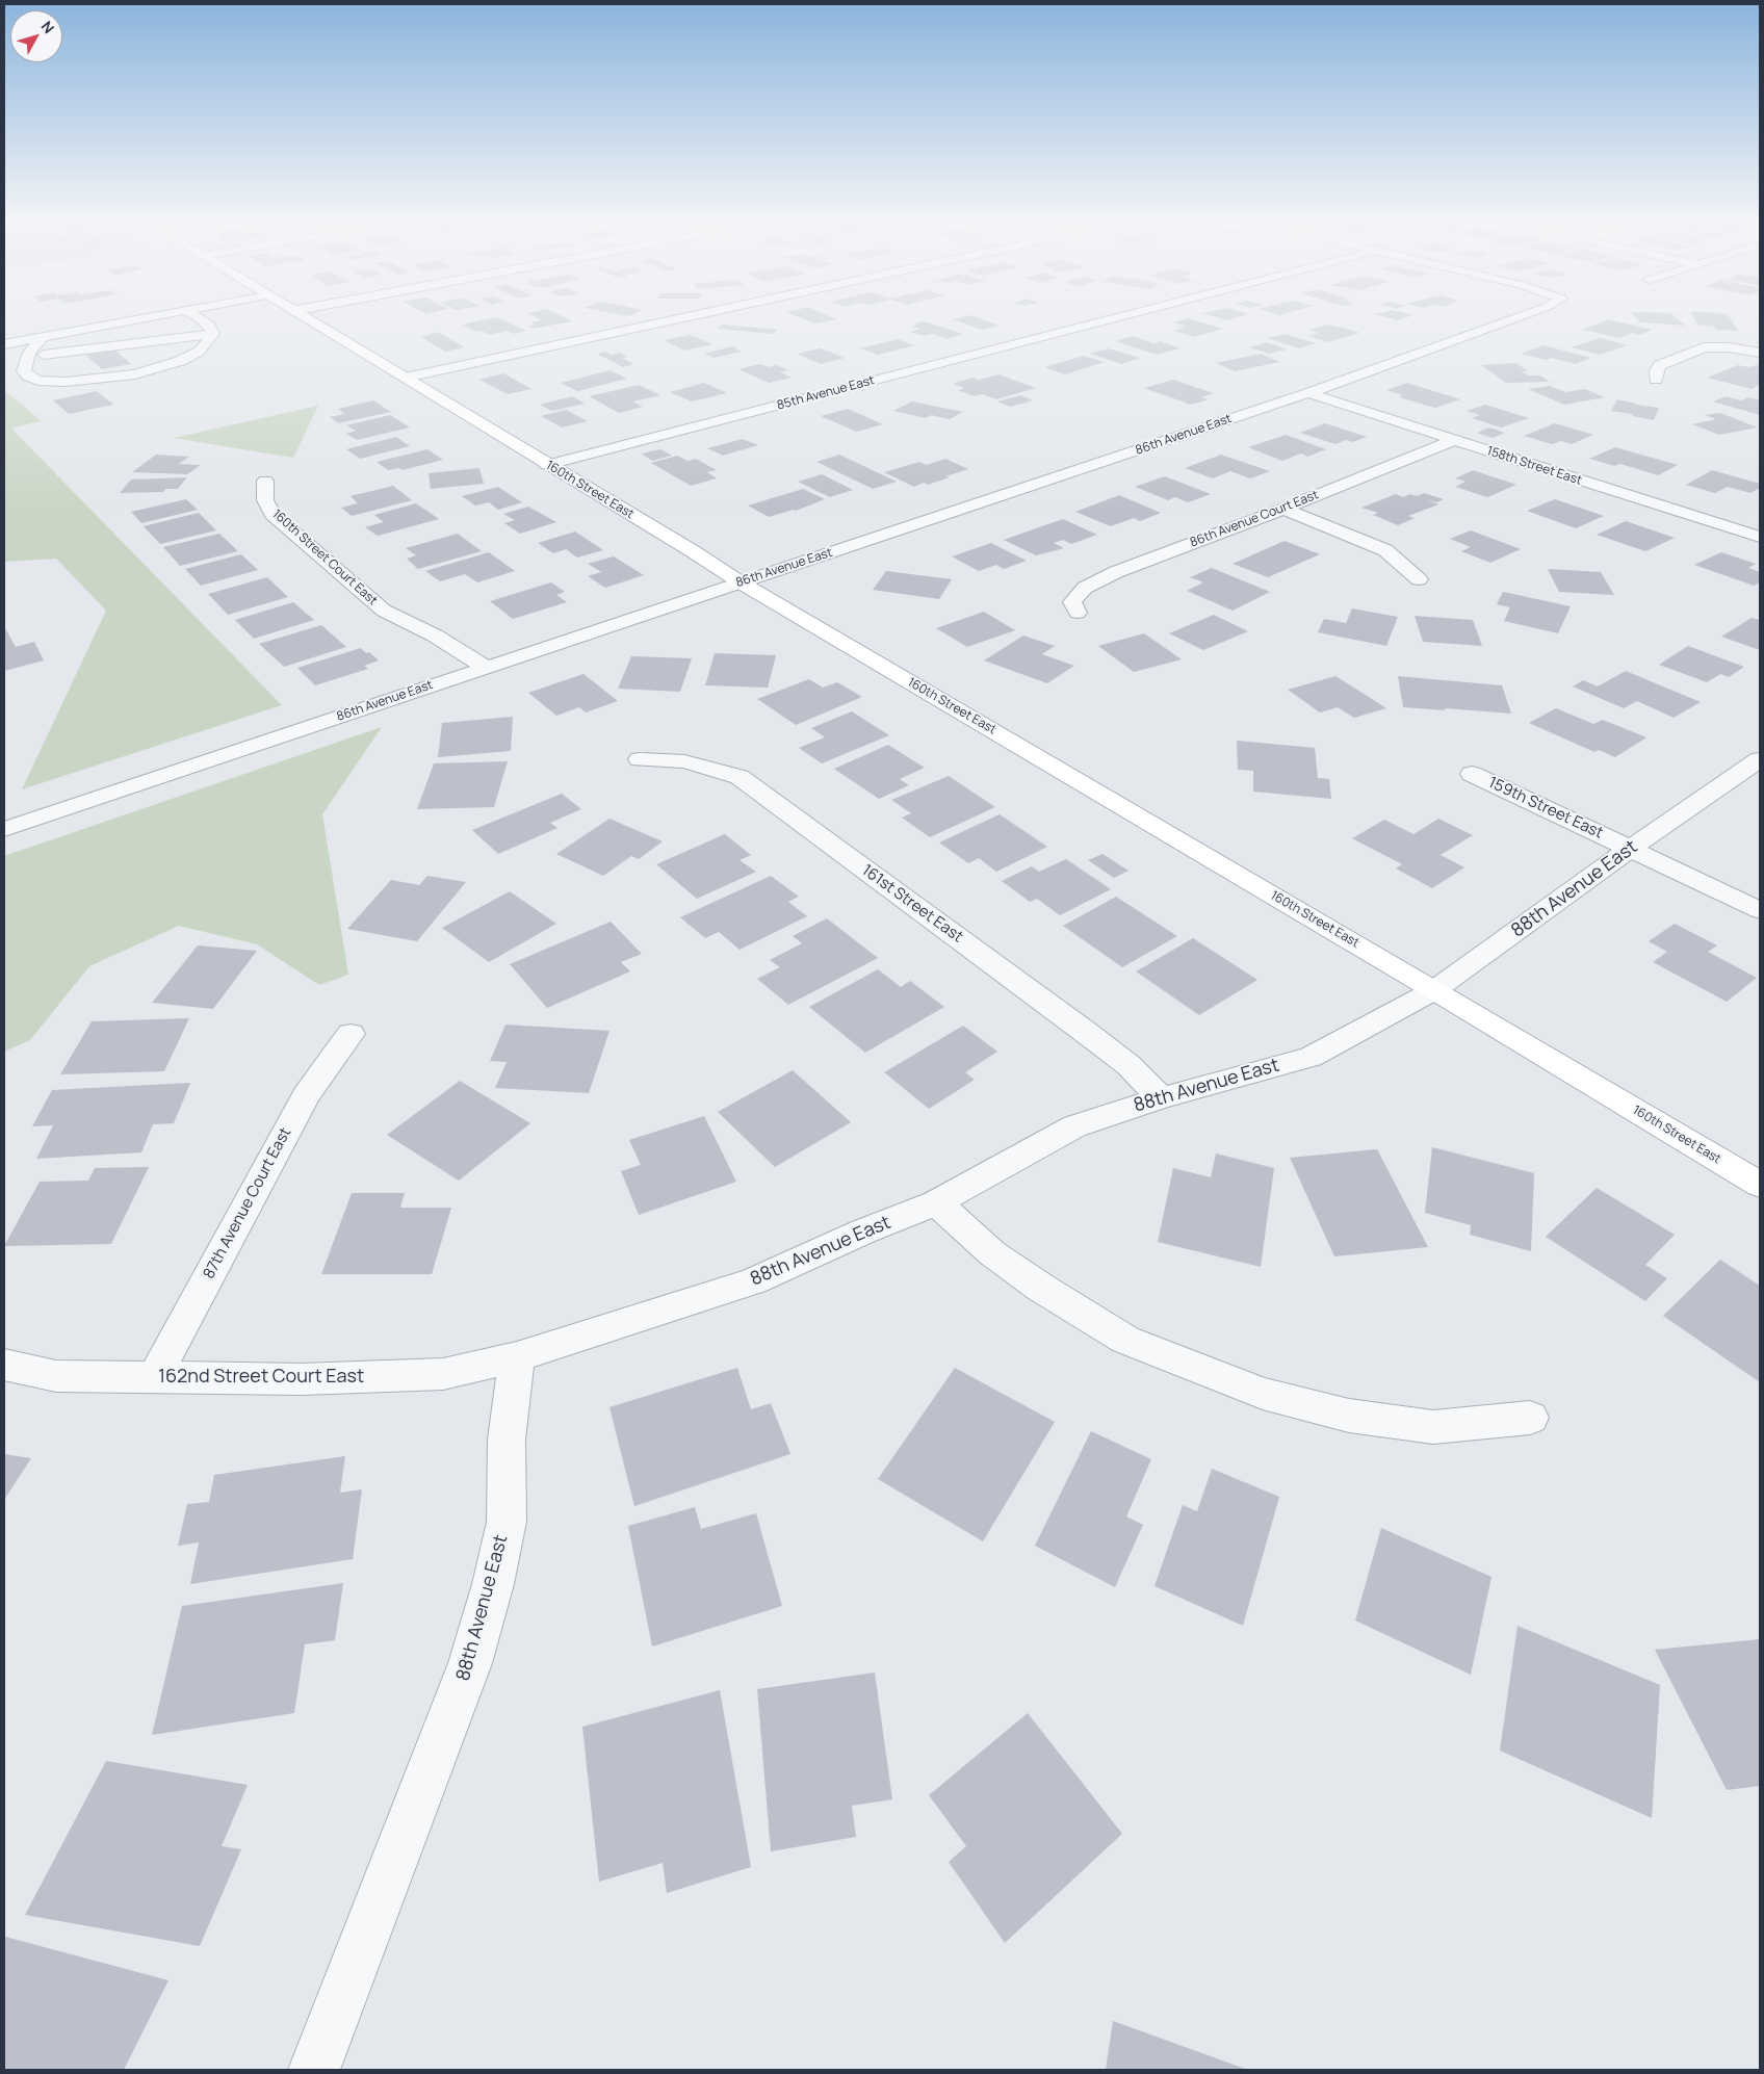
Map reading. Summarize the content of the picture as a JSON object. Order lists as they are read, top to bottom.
{
  "streets": {
    "main road": ["160th Street East"],
    "street": [
      "85th Avenue East",
      "86th Avenue East",
      "158th Street East",
      "86th Avenue Court East",
      "160th Street Court East",
      "159th Street East",
      "88th Avenue East",
      "161st Street East",
      "87th Avenue Court East",
      "162nd Street Court East"
    ]
  },
  "crossings": [
    ["85th Avenue East", "160th Street East"],
    ["86th Avenue East", "158th Street East"],
    ["86th Avenue East", "160th Street East"],
    ["86th Avenue East", "160th Street Court East"],
    ["158th Street East", "86th Avenue Court East"],
    ["160th Street East", "88th Avenue East"],
    ["159th Street East", "88th Avenue East"],
    ["88th Avenue East", "161st Street East"],
    ["88th Avenue East", "162nd Street Court East"],
    ["87th Avenue Court East", "162nd Street Court East"]
  ],
  "north": "top right"
}
